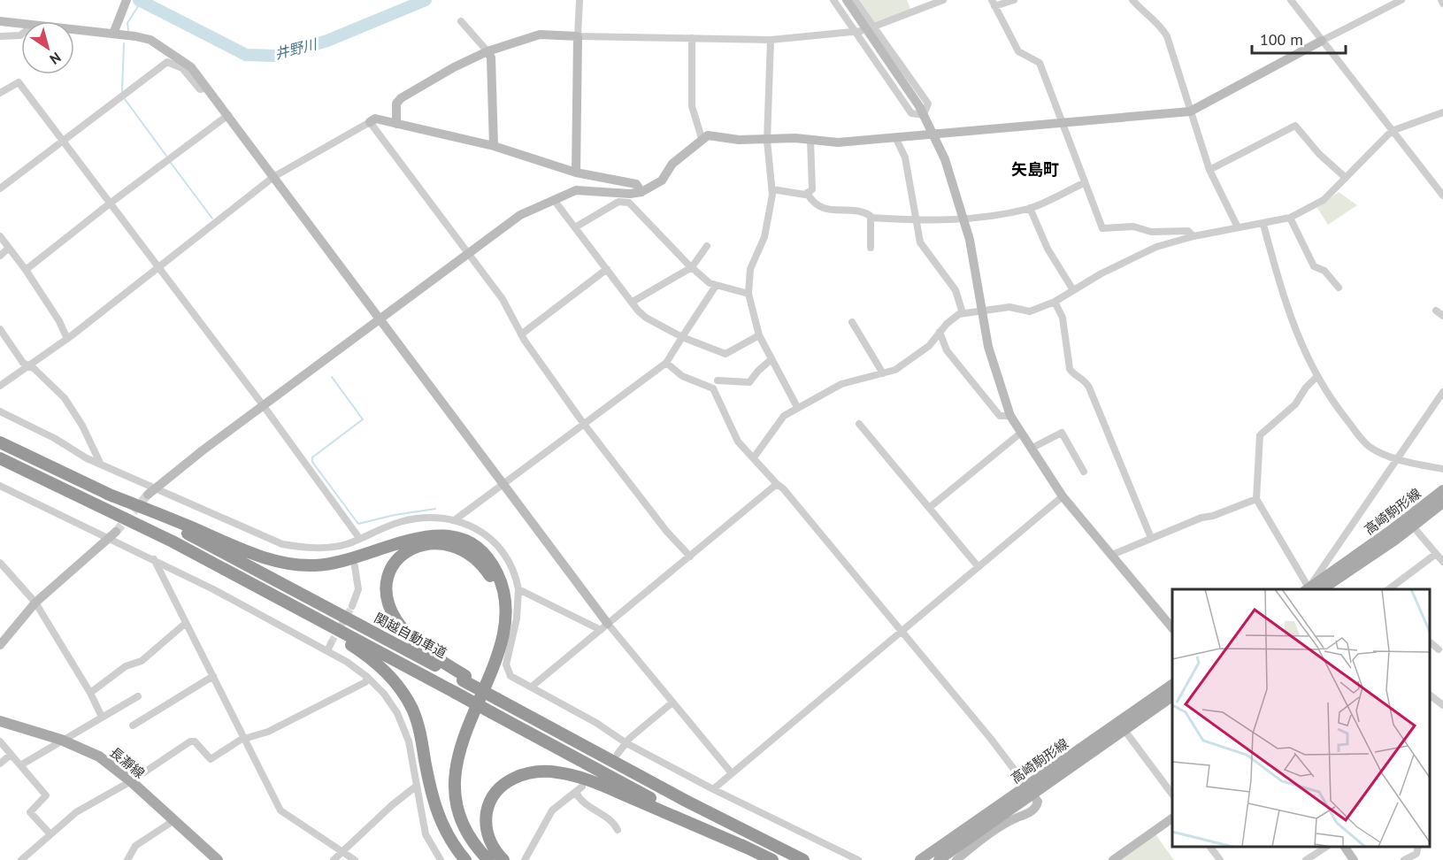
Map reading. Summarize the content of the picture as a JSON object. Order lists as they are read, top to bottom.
{
  "streets": {
    "highway": ["関越自動車道"],
    "main road": ["高崎駒形線", "長瀞線"]
  },
  "districts": ["矢島町"],
  "water": ["井野川"],
  "scale_bar": "100 m",
  "north": "bottom right"
}
